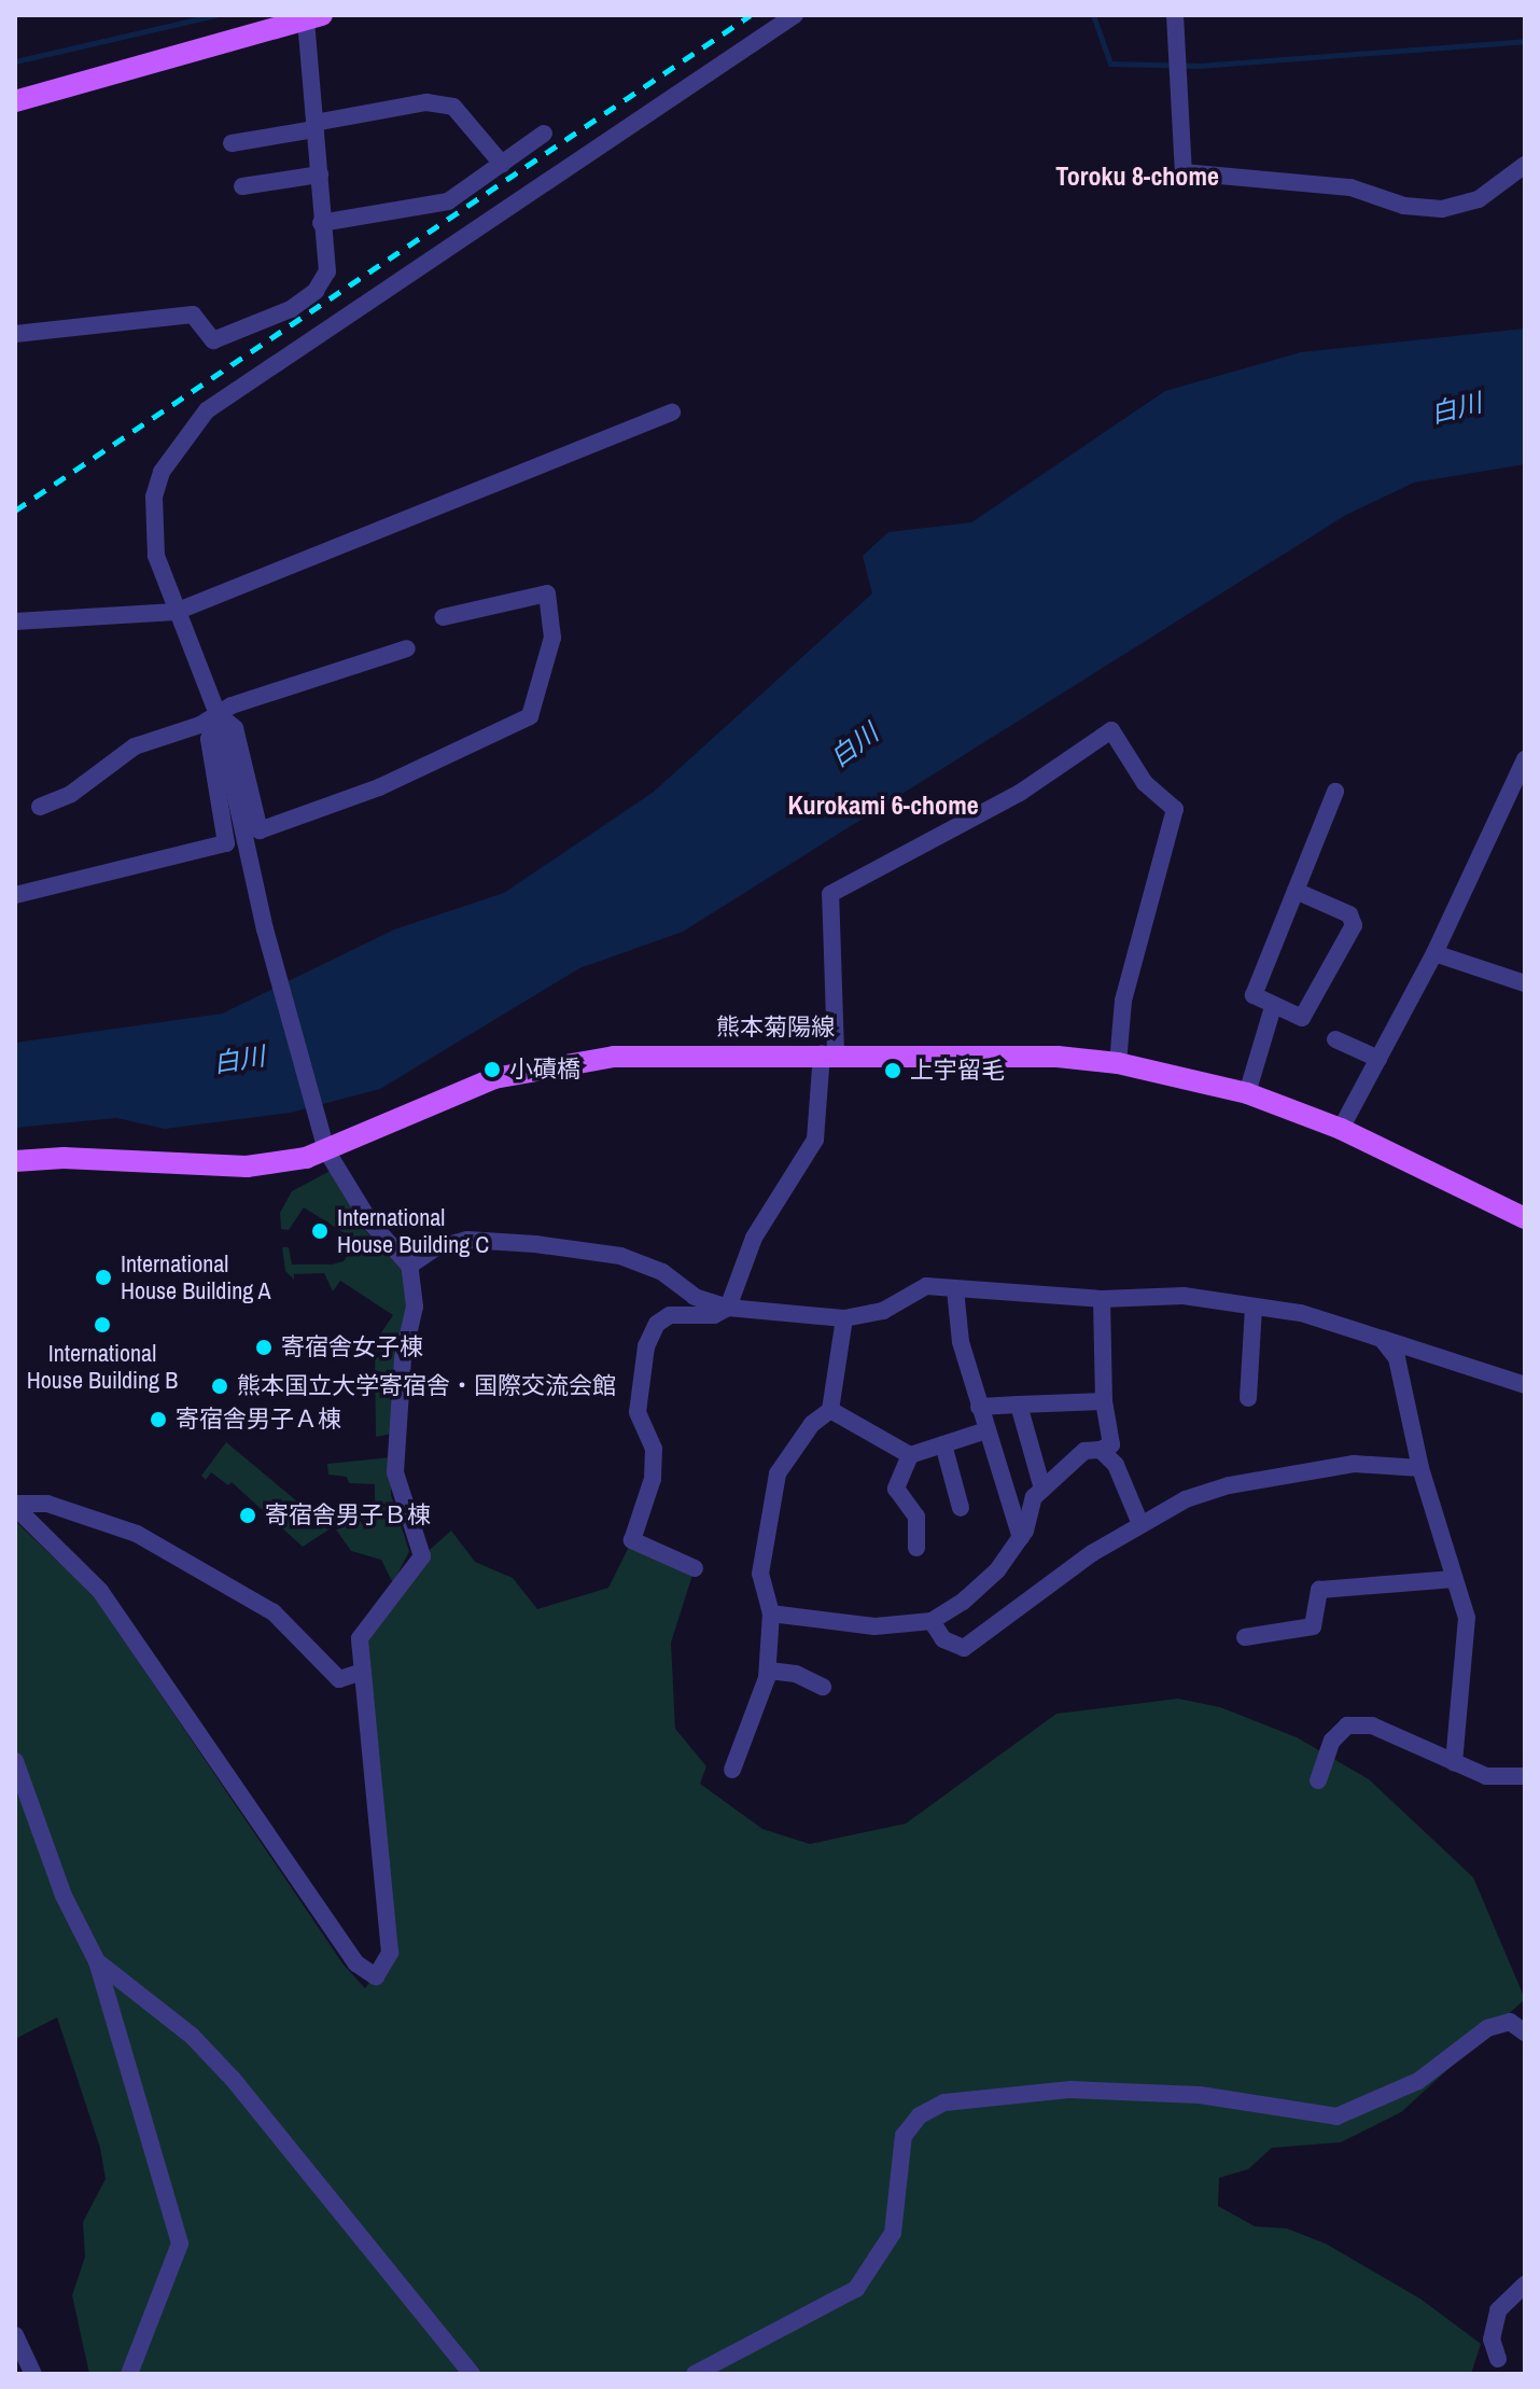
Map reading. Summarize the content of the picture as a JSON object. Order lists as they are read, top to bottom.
{
  "streets": {
    "main road": ["熊本菊陽線"]
  },
  "districts": ["Toroku 8-chome", "Kurokami 6-chome"],
  "water": ["白川"],
  "places": [
    "小磧橋",
    "上宇留毛",
    "International House Building C",
    "International House Building A",
    "International House Building B",
    "寄宿舎女子棟",
    "熊本国立大学寄宿舎・国際交流会館",
    "寄宿舎男子Ａ棟",
    "寄宿舎男子Ｂ棟"
  ]
}
